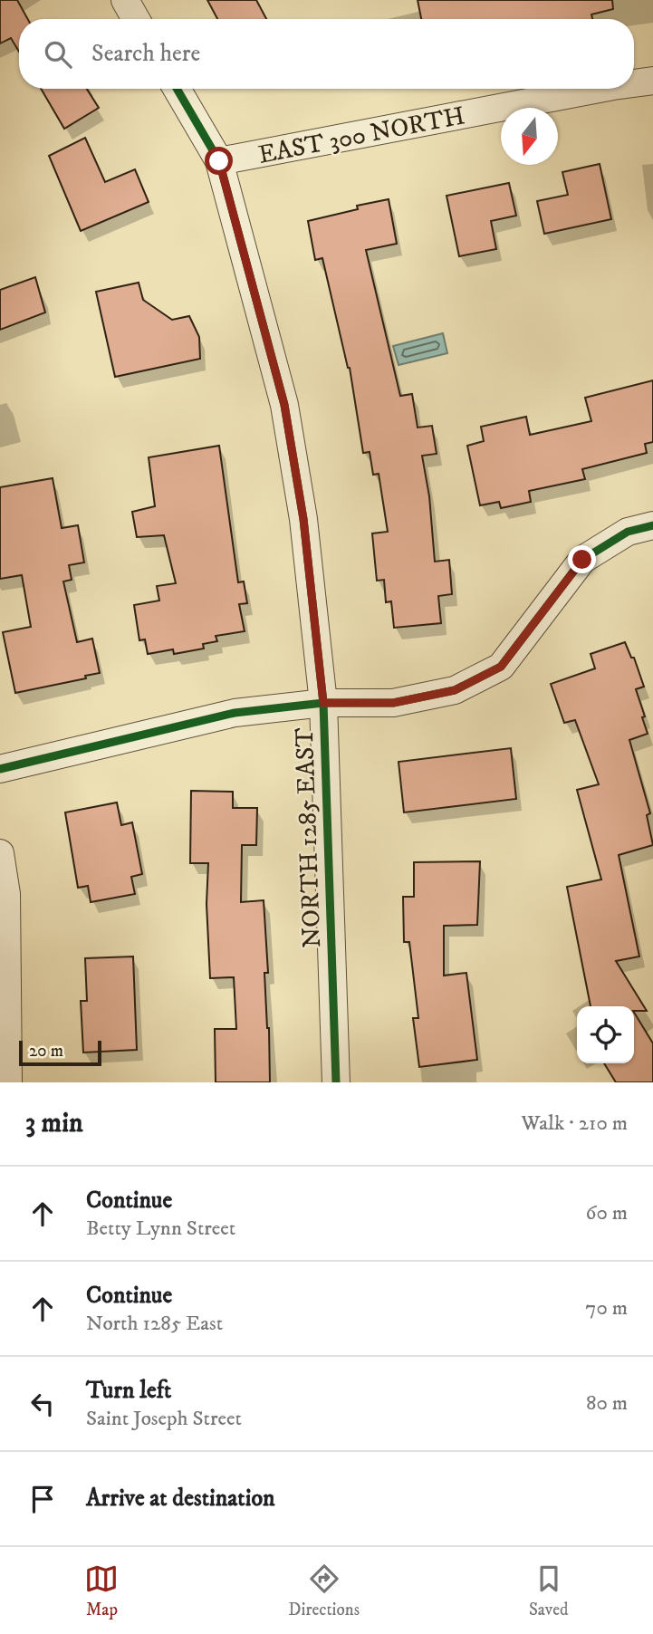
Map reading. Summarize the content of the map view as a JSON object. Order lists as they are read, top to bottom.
{
  "streets": {
    "street": ["EAST 300 NORTH", "NORTH 1285 EAST"]
  },
  "crossings": [
    ["EAST 300 NORTH", "NORTH 1285 EAST"]
  ],
  "scale_bar": "20 m",
  "north": "bottom",
  "page": {
    "search": "Search here",
    "scale": "20 m",
    "heading": ["3 min", "Walk · 210 m"],
    "list": [
      ["Continue", "Betty Lynn Street", "60 m"],
      ["Continue", "North 1285 East", "70 m"],
      ["Turn left", "Saint Joseph Street", "80 m"],
      "Arrive at destination"
    ],
    "nav": ["Map", "Directions", "Saved"]
  }
}
